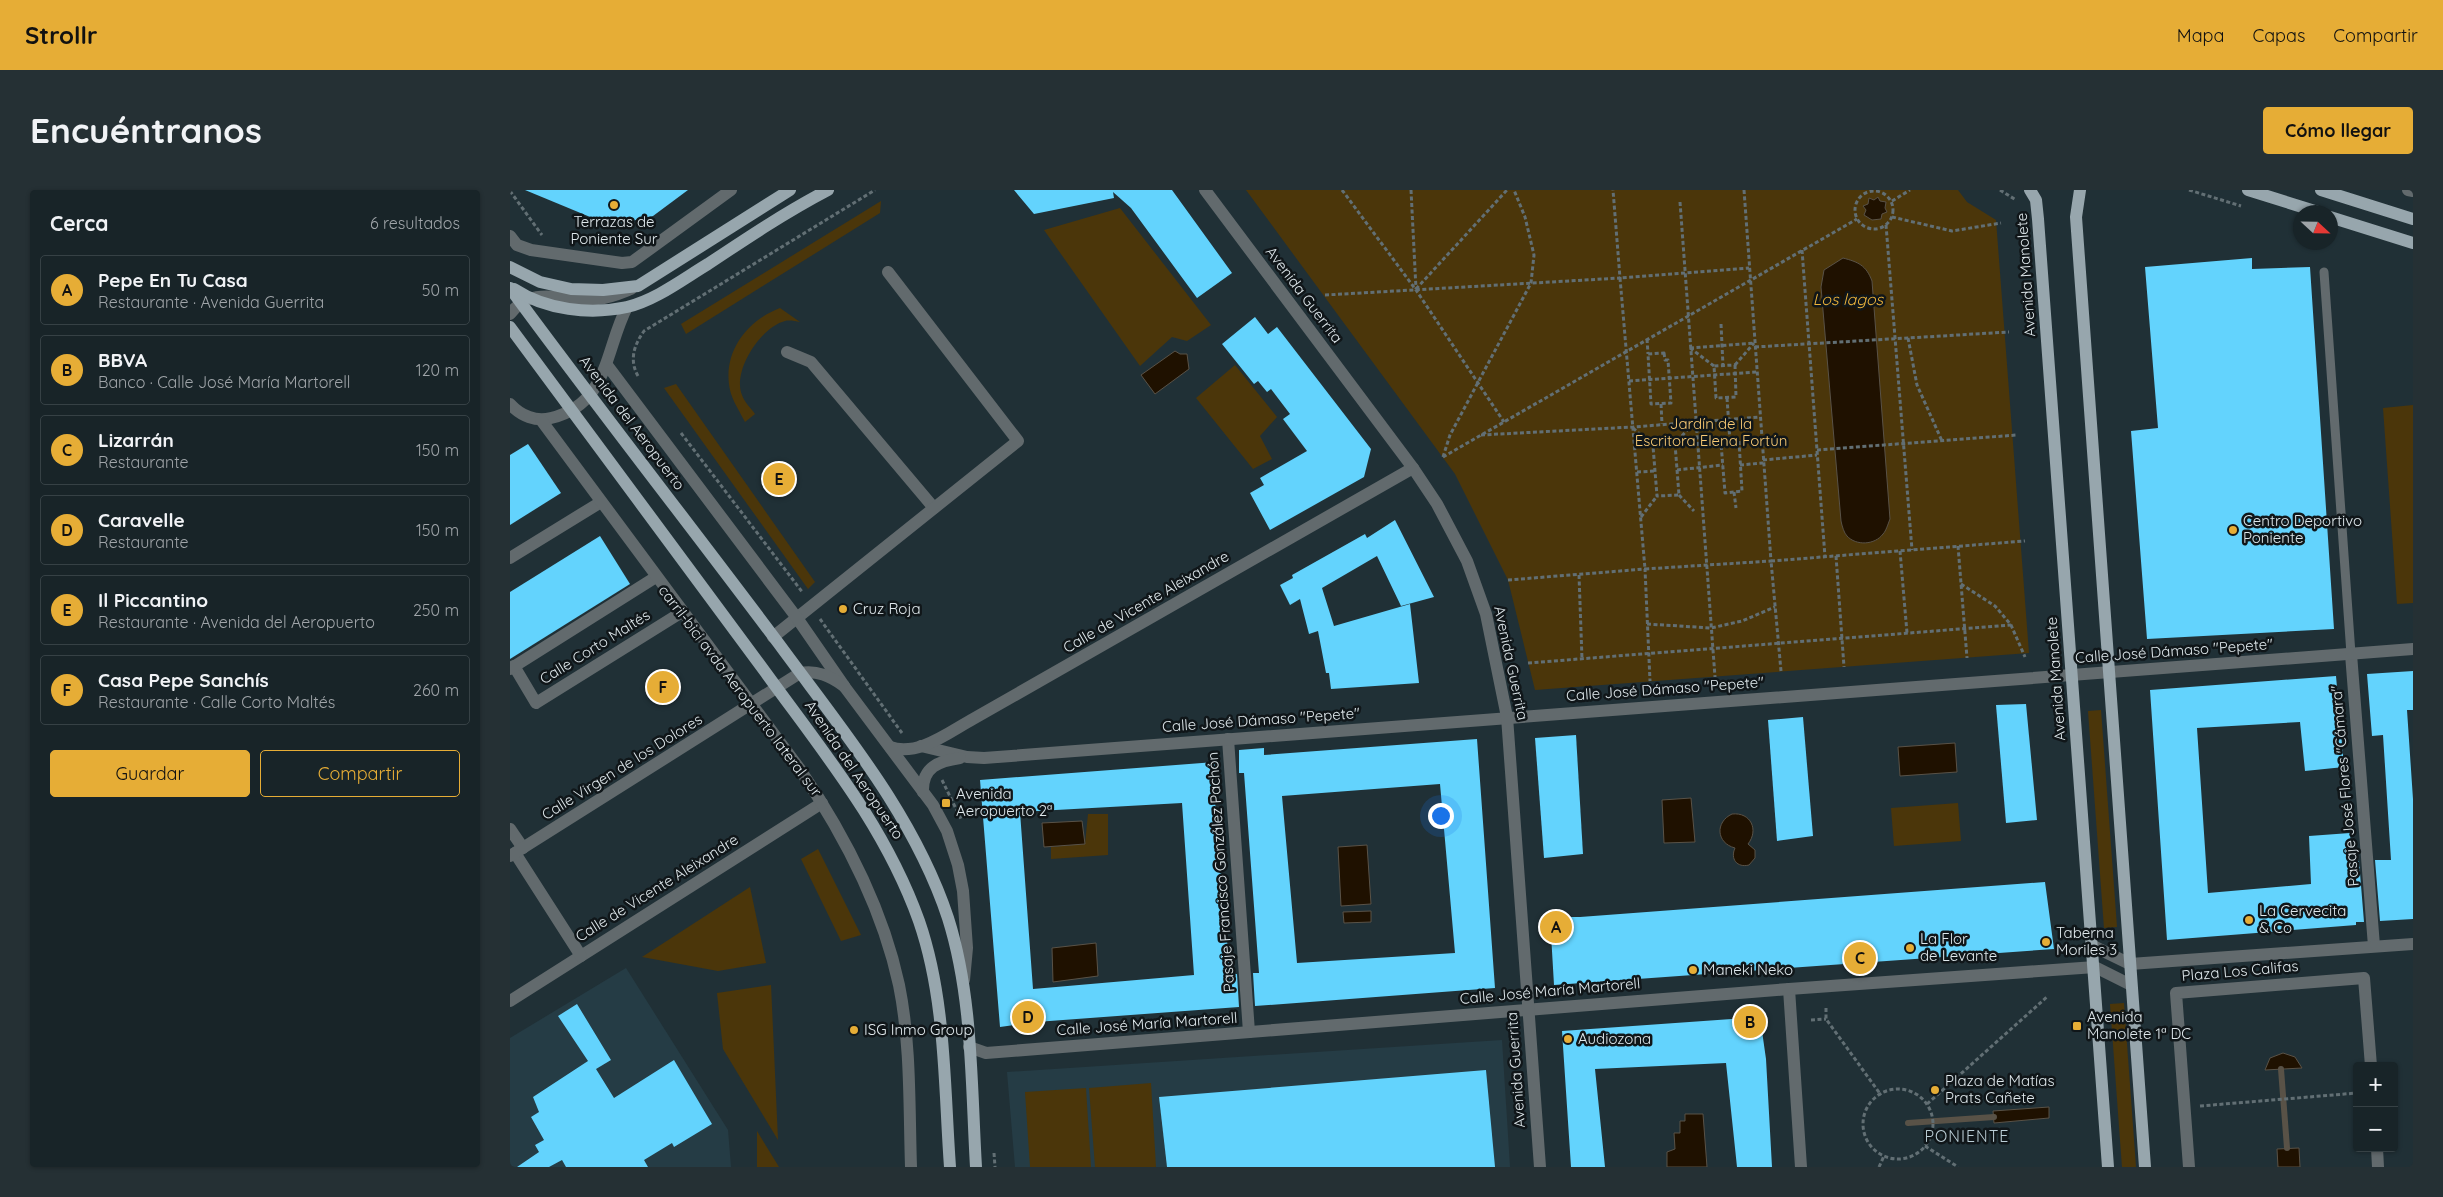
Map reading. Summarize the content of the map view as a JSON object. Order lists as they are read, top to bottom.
{
  "streets": {
    "main road": ["Avenida Manolete", "Avenida del Aeropuerto"],
    "street": [
      "Avenida Guerrita",
      "Calle de Vicente Aleixandre",
      "Calle Corto Maltés",
      "Calle José Dámaso \"Pepete\"",
      "Calle Virgen de los Dolores",
      "Pasaje José Flores \"Cámara\"",
      "Pasaje Francisco González Pachón",
      "Plaza Los Califas",
      "Calle José María Martorell"
    ]
  },
  "crossings": [
    ["Avenida Manolete", "Calle José Dámaso \"Pepete\""],
    ["Avenida Manolete", "Calle José María Martorell"],
    ["Avenida Guerrita", "Calle de Vicente Aleixandre"],
    ["Avenida Guerrita", "Calle José Dámaso \"Pepete\""],
    ["Avenida Guerrita", "Calle José María Martorell"],
    ["Avenida del Aeropuerto", "Calle de Vicente Aleixandre"],
    ["Avenida del Aeropuerto", "Calle José María Martorell"],
    ["Calle de Vicente Aleixandre", "Calle José Dámaso \"Pepete\""],
    ["Calle José Dámaso \"Pepete\"", "Pasaje José Flores \"Cámara\""],
    ["Calle José Dámaso \"Pepete\"", "Pasaje Francisco González Pachón"],
    ["Pasaje Francisco González Pachón", "Calle José María Martorell"]
  ],
  "districts": ["PONIENTE"],
  "water": ["Los lagos"],
  "parks": ["Jardín de la Escritora Elena Fortún"],
  "places": {
    "other": [
      "Terrazas de Poniente Sur",
      "Centro Deportivo Poniente",
      "Cruz Roja",
      "La Cervecita & Co",
      "Taberna Moriles 3",
      "La Flor de Levante",
      "Maneki Neko",
      "ISG Inmo Group",
      "Audiozona",
      "Plaza de Matías Prats Cañete"
    ],
    "transit": ["Avenida Aeropuerto 2ª", "Avenida Manolete 1ª DC"]
  },
  "north": "right",
  "page": {
    "header": "Strollr",
    "nav": ["Mapa", "Capas", "Compartir"],
    "buttons": [
      "Cómo llegar",
      ["Guardar", "Compartir"]
    ],
    "title": "Encuéntranos",
    "heading": ["Cerca", "6 resultados"],
    "list": [
      {
        "mark": "A",
        "name": "Pepe En Tu Casa",
        "note": "Restaurante · Avenida Guerrita",
        "value": "50 m"
      },
      {
        "mark": "B",
        "name": "BBVA",
        "note": "Banco · Calle José María Martorell",
        "value": "120 m"
      },
      {
        "mark": "C",
        "name": "Lizarrán",
        "note": "Restaurante",
        "value": "150 m"
      },
      {
        "mark": "D",
        "name": "Caravelle",
        "note": "Restaurante",
        "value": "150 m"
      },
      {
        "mark": "E",
        "name": "Il Piccantino",
        "note": "Restaurante · Avenida del Aeropuerto",
        "value": "250 m"
      },
      {
        "mark": "F",
        "name": "Casa Pepe Sanchís",
        "note": "Restaurante · Calle Corto Maltés",
        "value": "260 m"
      }
    ],
    "pins": [
      "E",
      "F",
      "A",
      "C",
      "D",
      "B"
    ],
    "map_buttons": ["+", "−"]
  }
}
